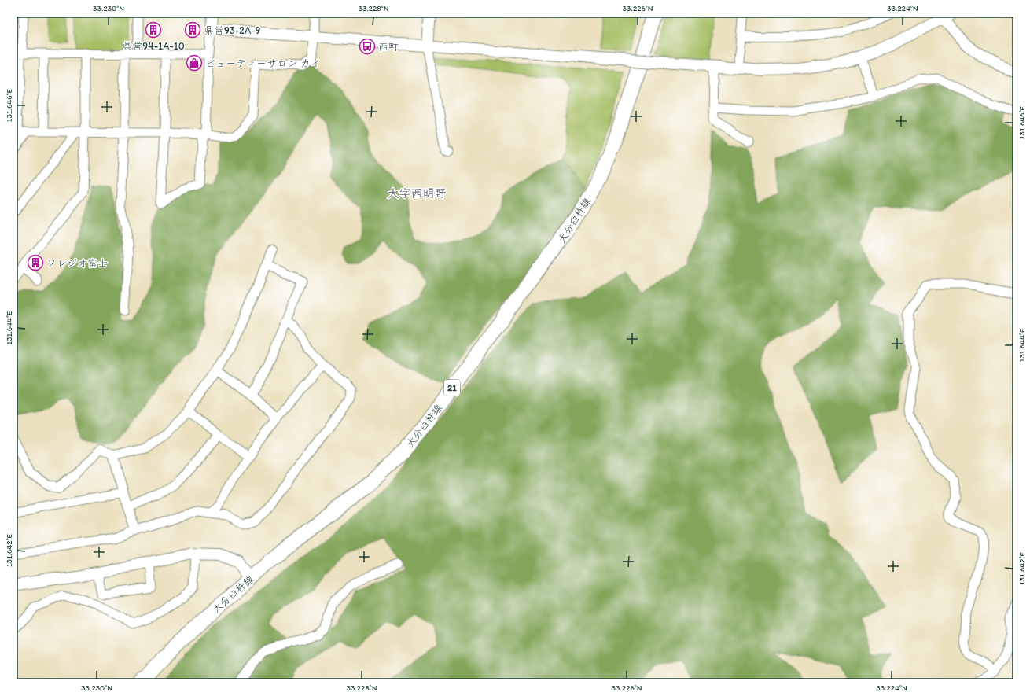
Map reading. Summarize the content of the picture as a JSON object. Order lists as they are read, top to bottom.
{
  "streets": {
    "main road": ["大分臼杵線", "21"]
  },
  "districts": ["大字西明野"],
  "places": {
    "building": ["県営94-1A-10", "県営93-2A-9", "ソレジオ富士"],
    "bus stop": ["西町"],
    "shop": ["ビューティーサロン カイ"]
  },
  "coordinates": [
    "33.230°N",
    "33.228°N",
    "33.226°N",
    "33.224°N",
    "131.646°E",
    "131.644°E",
    "131.642°E"
  ]
}
